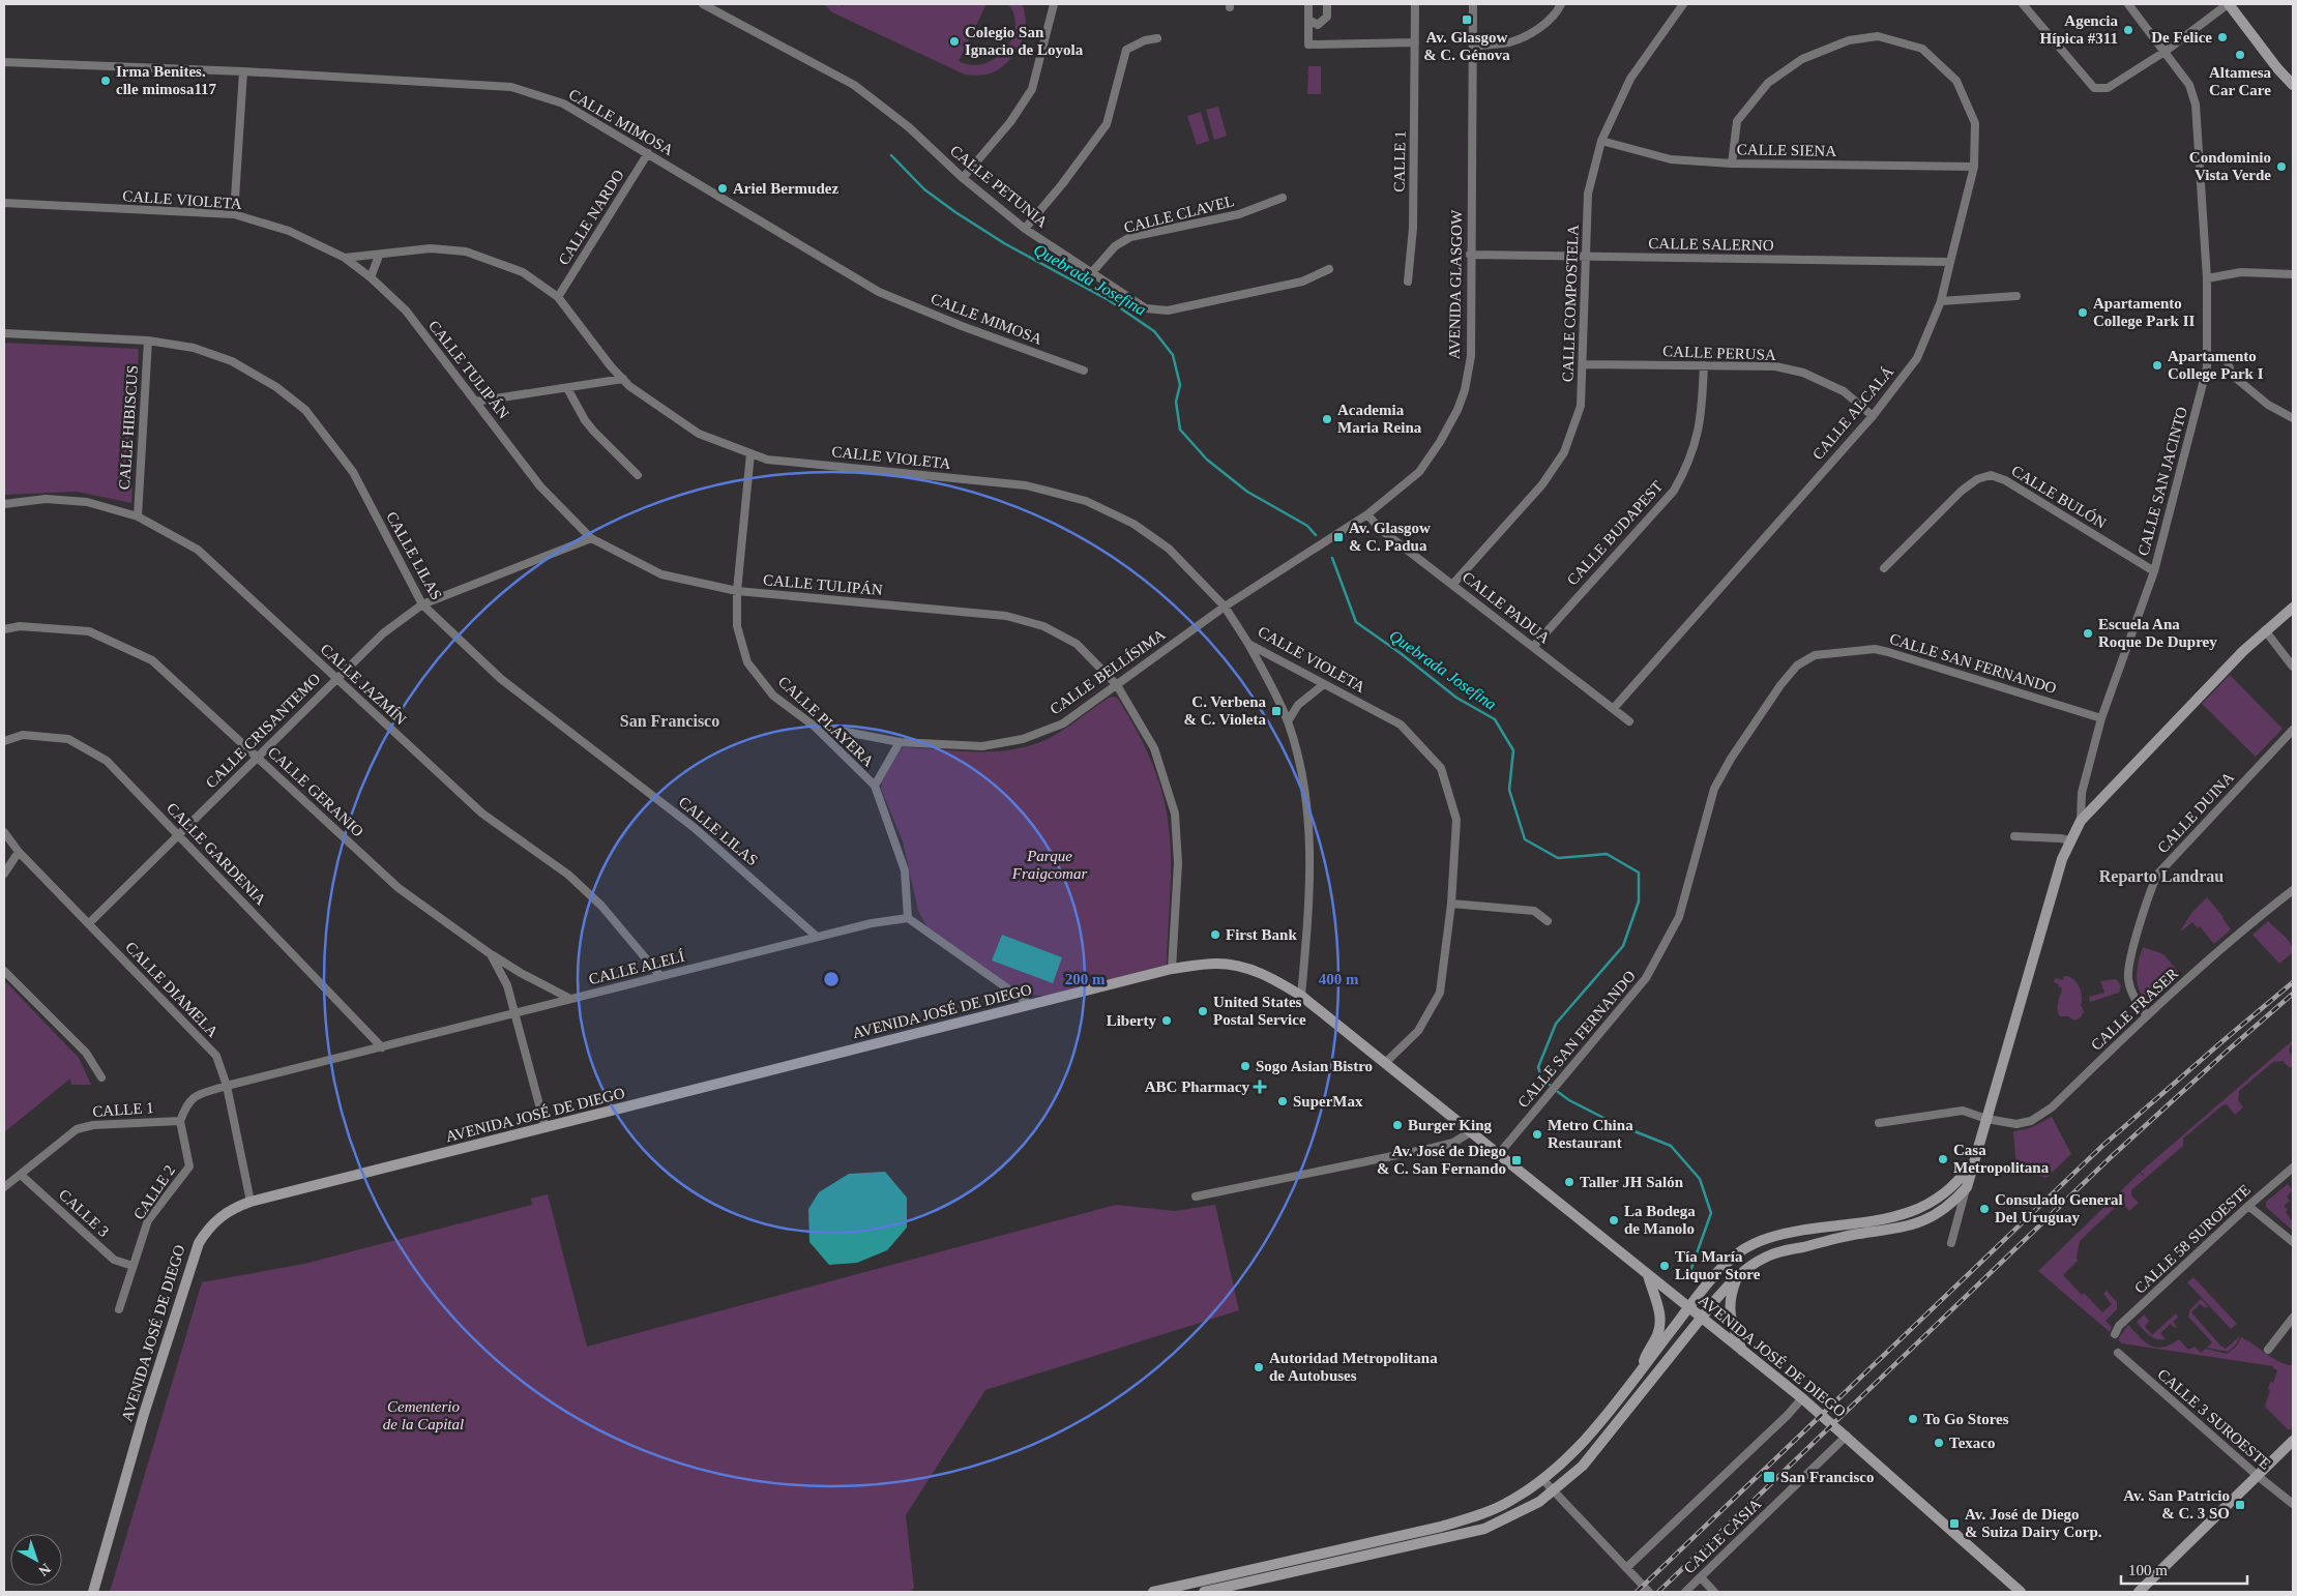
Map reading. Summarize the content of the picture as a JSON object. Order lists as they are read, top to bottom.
{
  "streets": {
    "main road": ["AVENIDA JOSÉ DE DIEGO"],
    "street": [
      "CALLE MIMOSA",
      "CALLE SIENA",
      "CALLE 1",
      "CALLE PETUNIA",
      "CALLE VIOLETA",
      "CALLE CLAVEL",
      "CALLE NARDO",
      "CALLE SALERNO",
      "AVENIDA GLASGOW",
      "CALLE COMPOSTELA",
      "CALLE PERUSA",
      "CALLE TULIPÁN",
      "CALLE ALCALÁ",
      "CALLE HIBISCUS",
      "CALLE SAN JACINTO",
      "CALLE BULÓN",
      "CALLE BUDAPEST",
      "CALLE LILAS",
      "CALLE PADUA",
      "CALLE SAN FERNANDO",
      "CALLE BELLÍSIMA",
      "CALLE JAZMÍN",
      "CALLE PLAYERA",
      "CALLE CRISANTEMO",
      "CALLE GERANIO",
      "CALLE DUINA",
      "CALLE GARDENIA",
      "CALLE ALELÍ",
      "CALLE DIAMELA",
      "CALLE FRASER",
      "CALLE 2",
      "CALLE 3",
      "CALLE 58 SUROESTE",
      "CALLE 3 SUROESTE",
      "CALLE CASIA"
    ]
  },
  "crossings": [
    ["CALLE MIMOSA", "CALLE NARDO"],
    ["CALLE SIENA", "CALLE COMPOSTELA"],
    ["CALLE SIENA", "CALLE ALCALÁ"],
    ["CALLE 1", "CALLE 2"],
    ["CALLE 1", "CALLE 3"],
    ["CALLE PETUNIA", "CALLE CLAVEL"],
    ["CALLE VIOLETA", "CALLE NARDO"],
    ["CALLE VIOLETA", "AVENIDA GLASGOW"],
    ["CALLE VIOLETA", "CALLE TULIPÁN"],
    ["CALLE VIOLETA", "CALLE BELLÍSIMA"],
    ["CALLE VIOLETA", "CALLE PLAYERA"],
    ["CALLE VIOLETA", "AVENIDA JOSÉ DE DIEGO"],
    ["CALLE SALERNO", "AVENIDA GLASGOW"],
    ["CALLE SALERNO", "CALLE COMPOSTELA"],
    ["CALLE SALERNO", "CALLE ALCALÁ"],
    ["AVENIDA GLASGOW", "CALLE PADUA"],
    ["AVENIDA GLASGOW", "CALLE BELLÍSIMA"],
    ["CALLE COMPOSTELA", "CALLE PERUSA"],
    ["CALLE COMPOSTELA", "CALLE PADUA"],
    ["CALLE PERUSA", "CALLE ALCALÁ"],
    ["CALLE PERUSA", "CALLE BUDAPEST"],
    ["CALLE TULIPÁN", "CALLE BELLÍSIMA"],
    ["CALLE TULIPÁN", "CALLE PLAYERA"],
    ["CALLE TULIPÁN", "CALLE CRISANTEMO"],
    ["CALLE TULIPÁN", "AVENIDA JOSÉ DE DIEGO"],
    ["CALLE ALCALÁ", "CALLE PADUA"],
    ["CALLE HIBISCUS", "CALLE LILAS"],
    ["CALLE HIBISCUS", "CALLE JAZMÍN"],
    ["CALLE SAN JACINTO", "CALLE BULÓN"],
    ["CALLE SAN JACINTO", "CALLE SAN FERNANDO"],
    ["CALLE BUDAPEST", "CALLE PADUA"],
    ["CALLE LILAS", "CALLE CRISANTEMO"],
    ["CALLE LILAS", "CALLE ALELÍ"],
    ["CALLE SAN FERNANDO", "AVENIDA JOSÉ DE DIEGO"],
    ["CALLE BELLÍSIMA", "CALLE PLAYERA"],
    ["CALLE JAZMÍN", "CALLE CRISANTEMO"],
    ["CALLE JAZMÍN", "CALLE ALELÍ"],
    ["CALLE PLAYERA", "CALLE ALELÍ"],
    ["CALLE CRISANTEMO", "CALLE GERANIO"],
    ["CALLE CRISANTEMO", "CALLE GARDENIA"],
    ["CALLE CRISANTEMO", "CALLE DIAMELA"],
    ["CALLE GERANIO", "CALLE ALELÍ"],
    ["CALLE GERANIO", "AVENIDA JOSÉ DE DIEGO"],
    ["CALLE DUINA", "CALLE FRASER"],
    ["CALLE GARDENIA", "CALLE ALELÍ"],
    ["CALLE ALELÍ", "CALLE DIAMELA"],
    ["CALLE DIAMELA", "AVENIDA JOSÉ DE DIEGO"],
    ["AVENIDA JOSÉ DE DIEGO", "CALLE CASIA"],
    ["CALLE 2", "CALLE 3"]
  ],
  "districts": ["San Francisco", "Reparto Landrau"],
  "water": ["Quebrada Josefina"],
  "parks": ["Parque Fraigcomar", "Cementerio de la Capital"],
  "places": {
    "transit": [
      "Av. Glasgow & C. Génova",
      "Av. Glasgow & C. Padua",
      "C. Verbena & C. Violeta",
      "Av. José de Diego & C. San Fernando",
      "San Francisco",
      "Av. San Patricio & C. 3 SO",
      "Av. José de Diego & Suiza Dairy Corp."
    ],
    "other": [
      "Agencia Hípica #311",
      "De Felice",
      "Colegio San Ignacio de Loyola",
      "Altamesa Car Care",
      "Irma Benites. clle mimosa117",
      "Condominio Vista Verde",
      "Ariel Bermudez",
      "Apartamento College Park II",
      "Apartamento College Park I",
      "Academia Maria Reina",
      "Escuela Ana Roque De Duprey",
      "First Bank",
      "United States Postal Service",
      "Liberty",
      "Sogo Asian Bistro",
      "SuperMax",
      "Burger King",
      "Metro China Restaurant",
      "Casa Metropolitana",
      "Taller JH Salón",
      "Consulado General Del Uruguay",
      "La Bodega de Manolo",
      "Tía María Liquor Store",
      "Autoridad Metropolitana de Autobuses",
      "To Go Stores",
      "Texaco"
    ],
    "health": ["ABC Pharmacy"]
  },
  "scale_bar": "100 m",
  "north": "bottom right",
  "rings": ["200 m", "400 m"]
}
